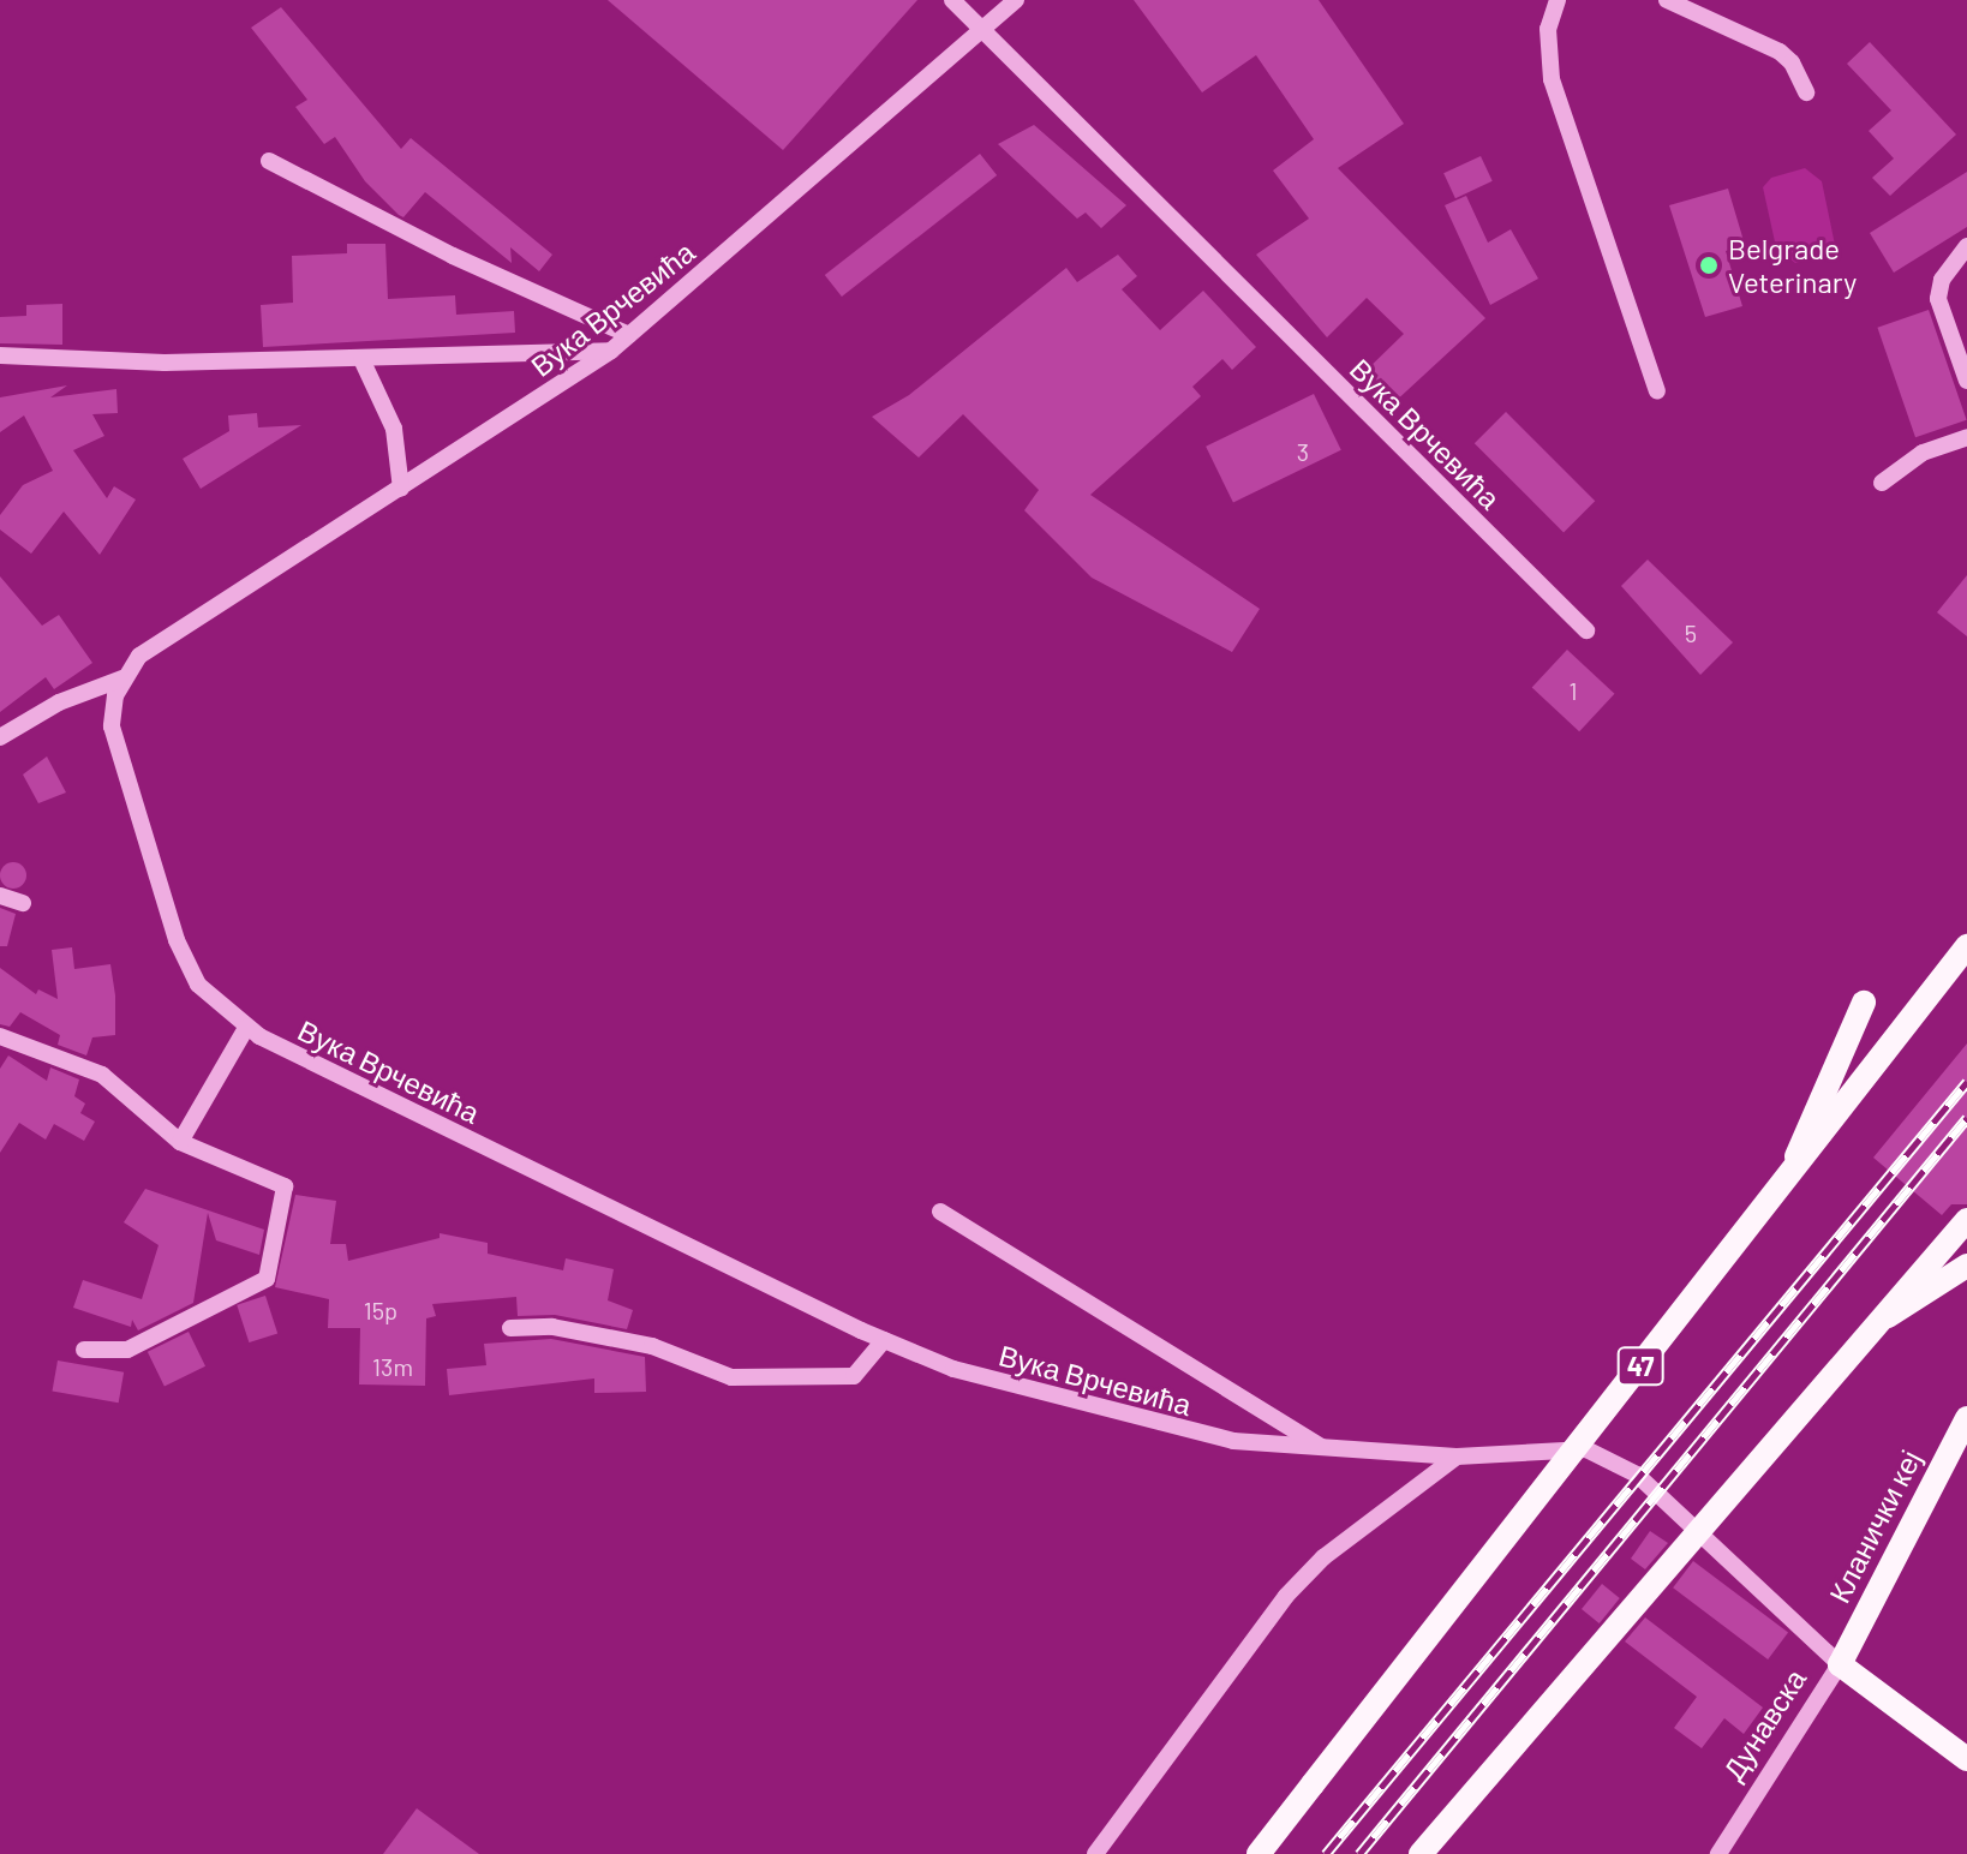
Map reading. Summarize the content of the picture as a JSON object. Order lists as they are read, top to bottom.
{
  "streets": {
    "main road": ["47", "Кланички кеј", "Дунавска"],
    "street": ["Вука Врчевића"]
  },
  "crossings": [
    ["Вука Врчевића", "Кланички кеј"],
    ["Вука Врчевића", "Дунавска"],
    ["Кланички кеј", "Дунавска"]
  ],
  "places": ["Belgrade Veterinary"],
  "house_numbers": [
    "3",
    "5",
    "1",
    "15p",
    "13m"
  ]
}
